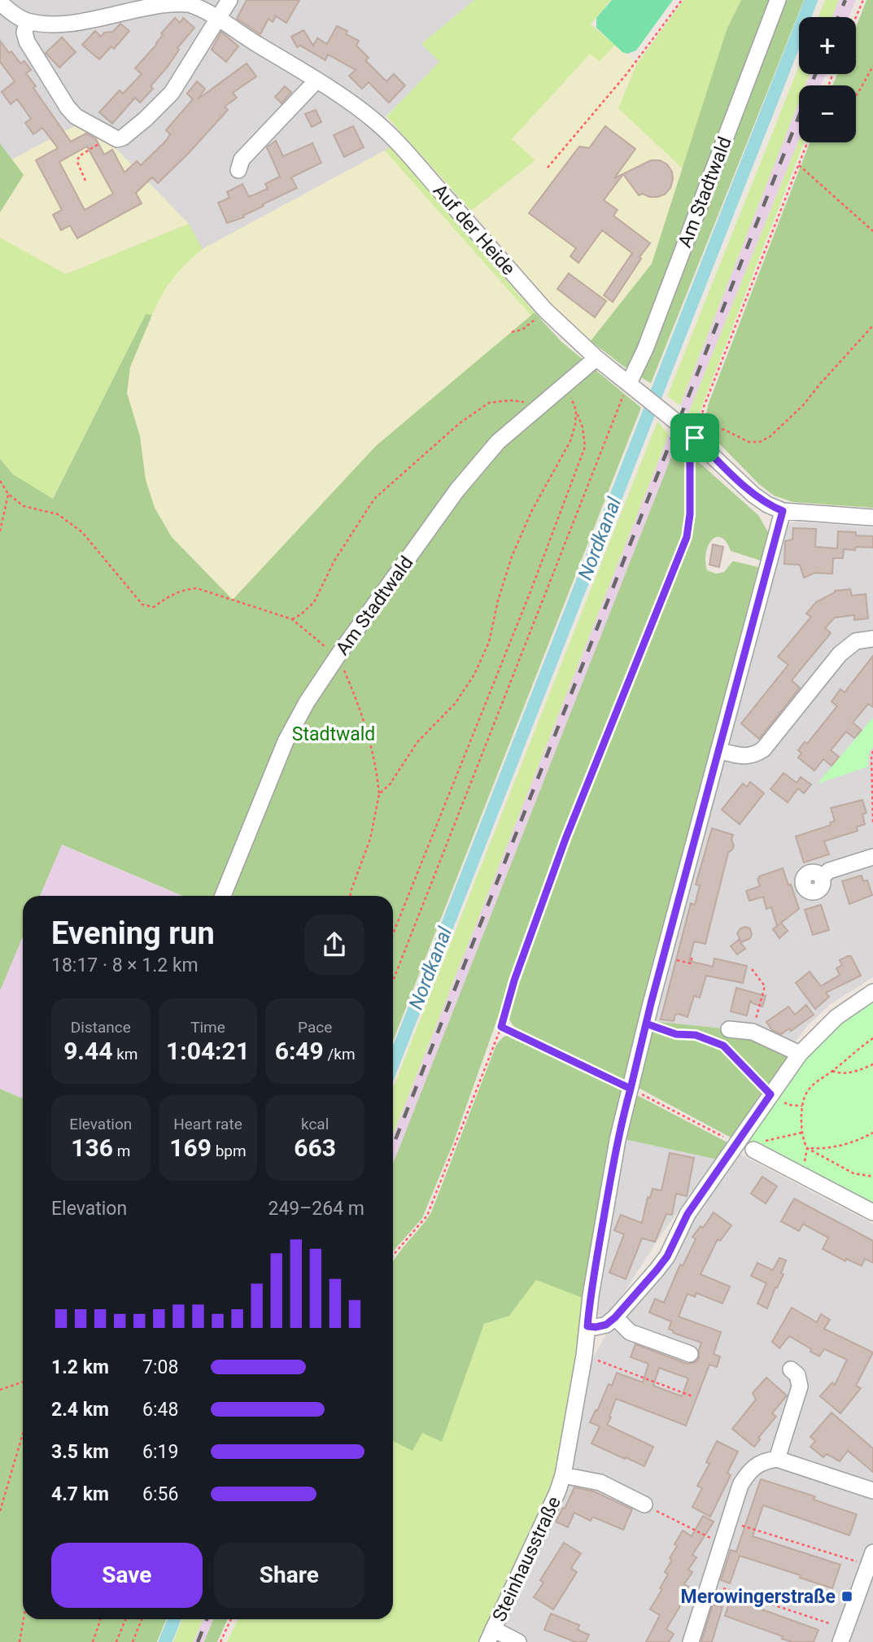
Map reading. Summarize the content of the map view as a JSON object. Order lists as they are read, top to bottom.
{
  "streets": {
    "street": ["Am Stadtwald", "Auf der Heide", "Steinhausstraße"]
  },
  "crossings": [
    ["Am Stadtwald", "Auf der Heide"],
    ["Auf der Heide", "Steinhausstraße"]
  ],
  "water": ["Nordkanal"],
  "parks": ["Stadtwald"],
  "places": {
    "transit": ["Merowingerstraße"]
  },
  "page": {
    "map_buttons": ["+", "−"],
    "heading": ["Evening run", "18:17 · 8 × 1.2 km"],
    "stats": [
      ["Distance", "9.44 km"],
      ["Time", "1:04:21"],
      ["Pace", "6:49 /km"],
      ["Elevation", "136 m"],
      ["Heart rate", "169 bpm"],
      ["kcal", "663"]
    ],
    "chart": ["Elevation", "249–264 m"],
    "list": [
      {
        "name": "1.2 km",
        "note": "7:08"
      },
      {
        "name": "2.4 km",
        "note": "6:48"
      },
      {
        "name": "3.5 km",
        "note": "6:19"
      },
      {
        "name": "4.7 km",
        "note": "6:56"
      }
    ],
    "buttons": ["Save", "Share"]
  }
}
